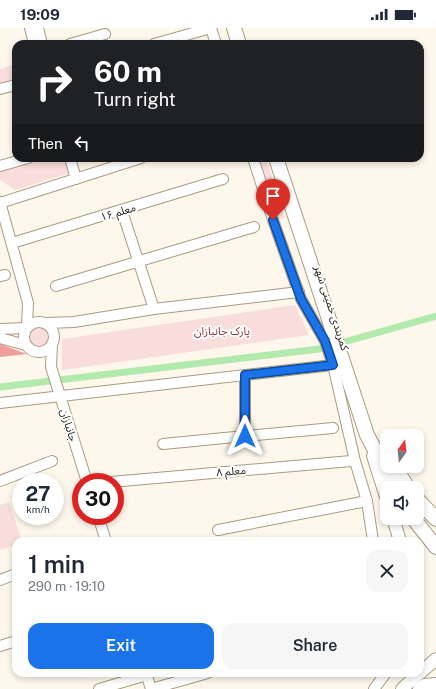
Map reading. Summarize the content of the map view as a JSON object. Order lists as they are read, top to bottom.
{
  "streets": {
    "highway": ["کمربندی خمینی شهر"],
    "street": ["معلم ۱۶", "جانبازان", "معلم ۸"]
  },
  "parks": ["پارک جانبازان"],
  "north": "top",
  "page": {
    "status": "19:09",
    "turn": ["60 m", "Turn right"],
    "then": "Then",
    "speed": "27 km/h",
    "limit": "30",
    "heading": ["1 min", "290 m · 19:10"],
    "buttons": ["Exit", "Share"]
  }
}
